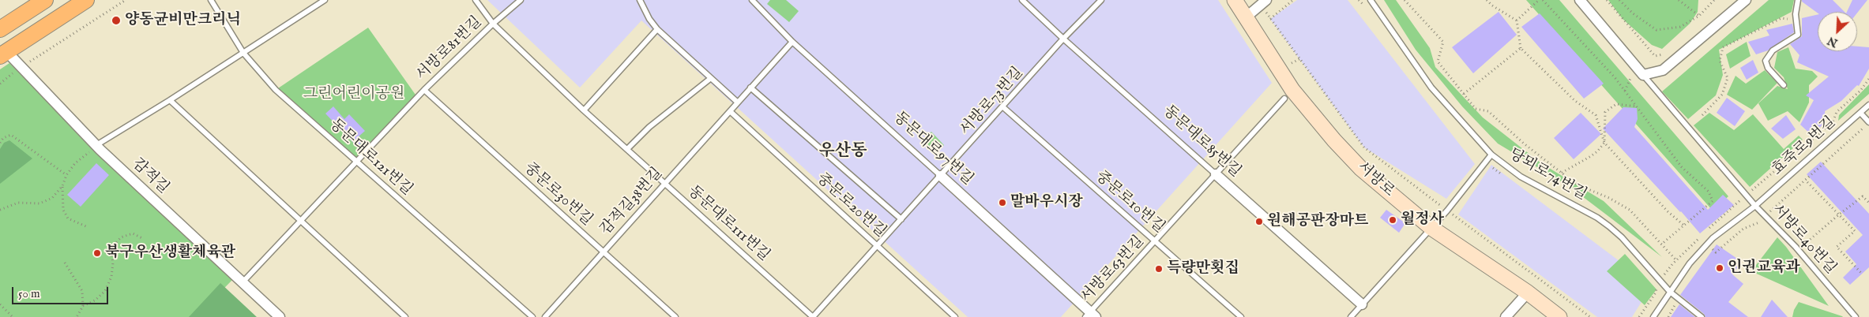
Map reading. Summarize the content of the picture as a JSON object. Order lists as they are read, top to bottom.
{
  "streets": {
    "main road": ["서방로"],
    "street": ["동문대로85번길", "동문대로97번길", "감적길"],
    "lane": [
      "서방로81번길",
      "서방로73번길",
      "효죽로9번길",
      "동문대로121번길",
      "당뫼로74번길",
      "중문로30번길",
      "감적길38번길",
      "중문로10번길",
      "중문로20번길",
      "동문대로111번길",
      "서방로40번길",
      "서방로63번길"
    ]
  },
  "crossings": [
    ["서방로81번길", "동문대로121번길"],
    ["서방로81번길", "감적길"],
    ["서방로81번길", "중문로30번길"],
    ["서방로81번길", "동문대로111번길"],
    ["서방로73번길", "동문대로85번길"],
    ["서방로73번길", "동문대로97번길"],
    ["서방로73번길", "중문로10번길"],
    ["서방로73번길", "중문로20번길"],
    ["서방로73번길", "동문대로111번길"],
    ["동문대로85번길", "서방로63번길"],
    ["효죽로9번길", "서방로40번길"],
    ["동문대로97번길", "감적길38번길"],
    ["동문대로97번길", "서방로63번길"],
    ["당뫼로74번길", "서방로40번길"],
    ["중문로30번길", "감적길38번길"],
    ["감적길38번길", "중문로20번길"],
    ["감적길38번길", "동문대로111번길"],
    ["중문로10번길", "서방로63번길"]
  ],
  "districts": ["우산동"],
  "parks": ["그린어린이공원"],
  "places": [
    "양동균비만크리닉",
    "말바우시장",
    "월정사",
    "원해공판장마트",
    "북구우산생활체육관",
    "인권교육과",
    "득량만횟집"
  ],
  "scale_bar": "50 m",
  "north": "bottom left"
}
